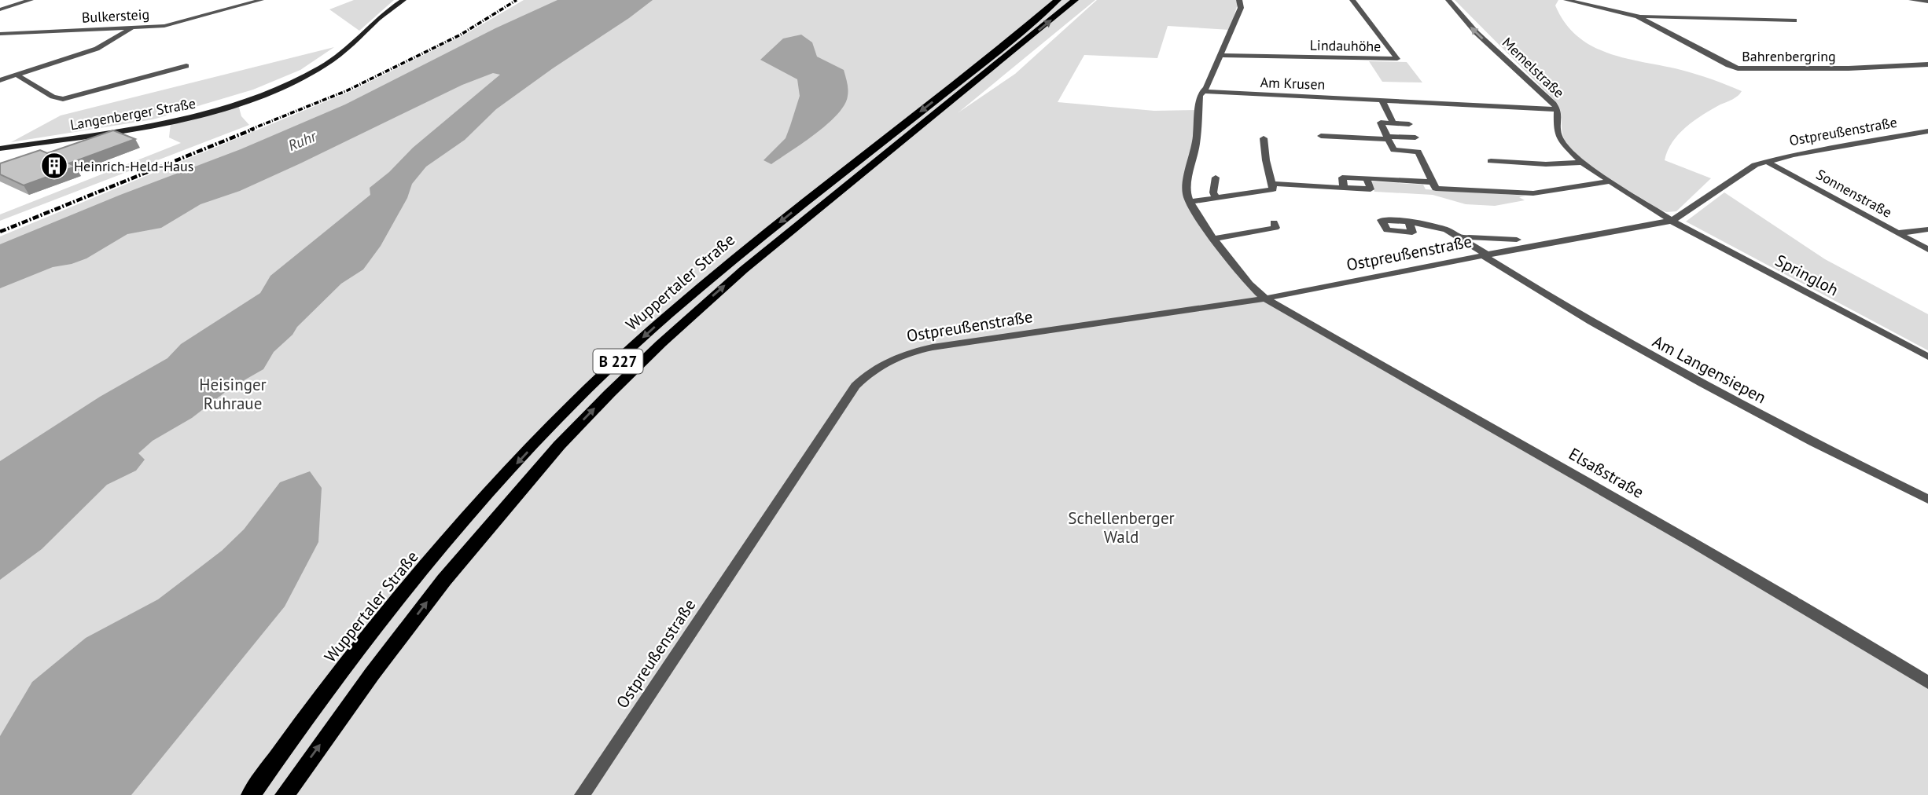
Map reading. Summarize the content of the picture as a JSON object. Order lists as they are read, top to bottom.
{
  "streets": {
    "main road": ["Langenberger Straße", "Wuppertaler Straße", "B 227"],
    "street": [
      "Bulkersteig",
      "Lindauhöhe",
      "Bahrenbergring",
      "Memelstraße",
      "Am Krusen",
      "Ostpreußenstraße",
      "Sonnenstraße",
      "Springloh",
      "Am Langensiepen",
      "Elsaßstraße"
    ]
  },
  "crossings": [
    ["Memelstraße", "Am Krusen"],
    ["Memelstraße", "Ostpreußenstraße"],
    ["Memelstraße", "Springloh"],
    ["Ostpreußenstraße", "Sonnenstraße"],
    ["Ostpreußenstraße", "Springloh"],
    ["Ostpreußenstraße", "Am Langensiepen"],
    ["Ostpreußenstraße", "Elsaßstraße"]
  ],
  "one_way": ["Memelstraße"],
  "water": ["Ruhr"],
  "parks": ["Heisinger Ruhraue", "Schellenberger Wald"],
  "places": {
    "building": ["Heinrich-Held-Haus"]
  }
}
